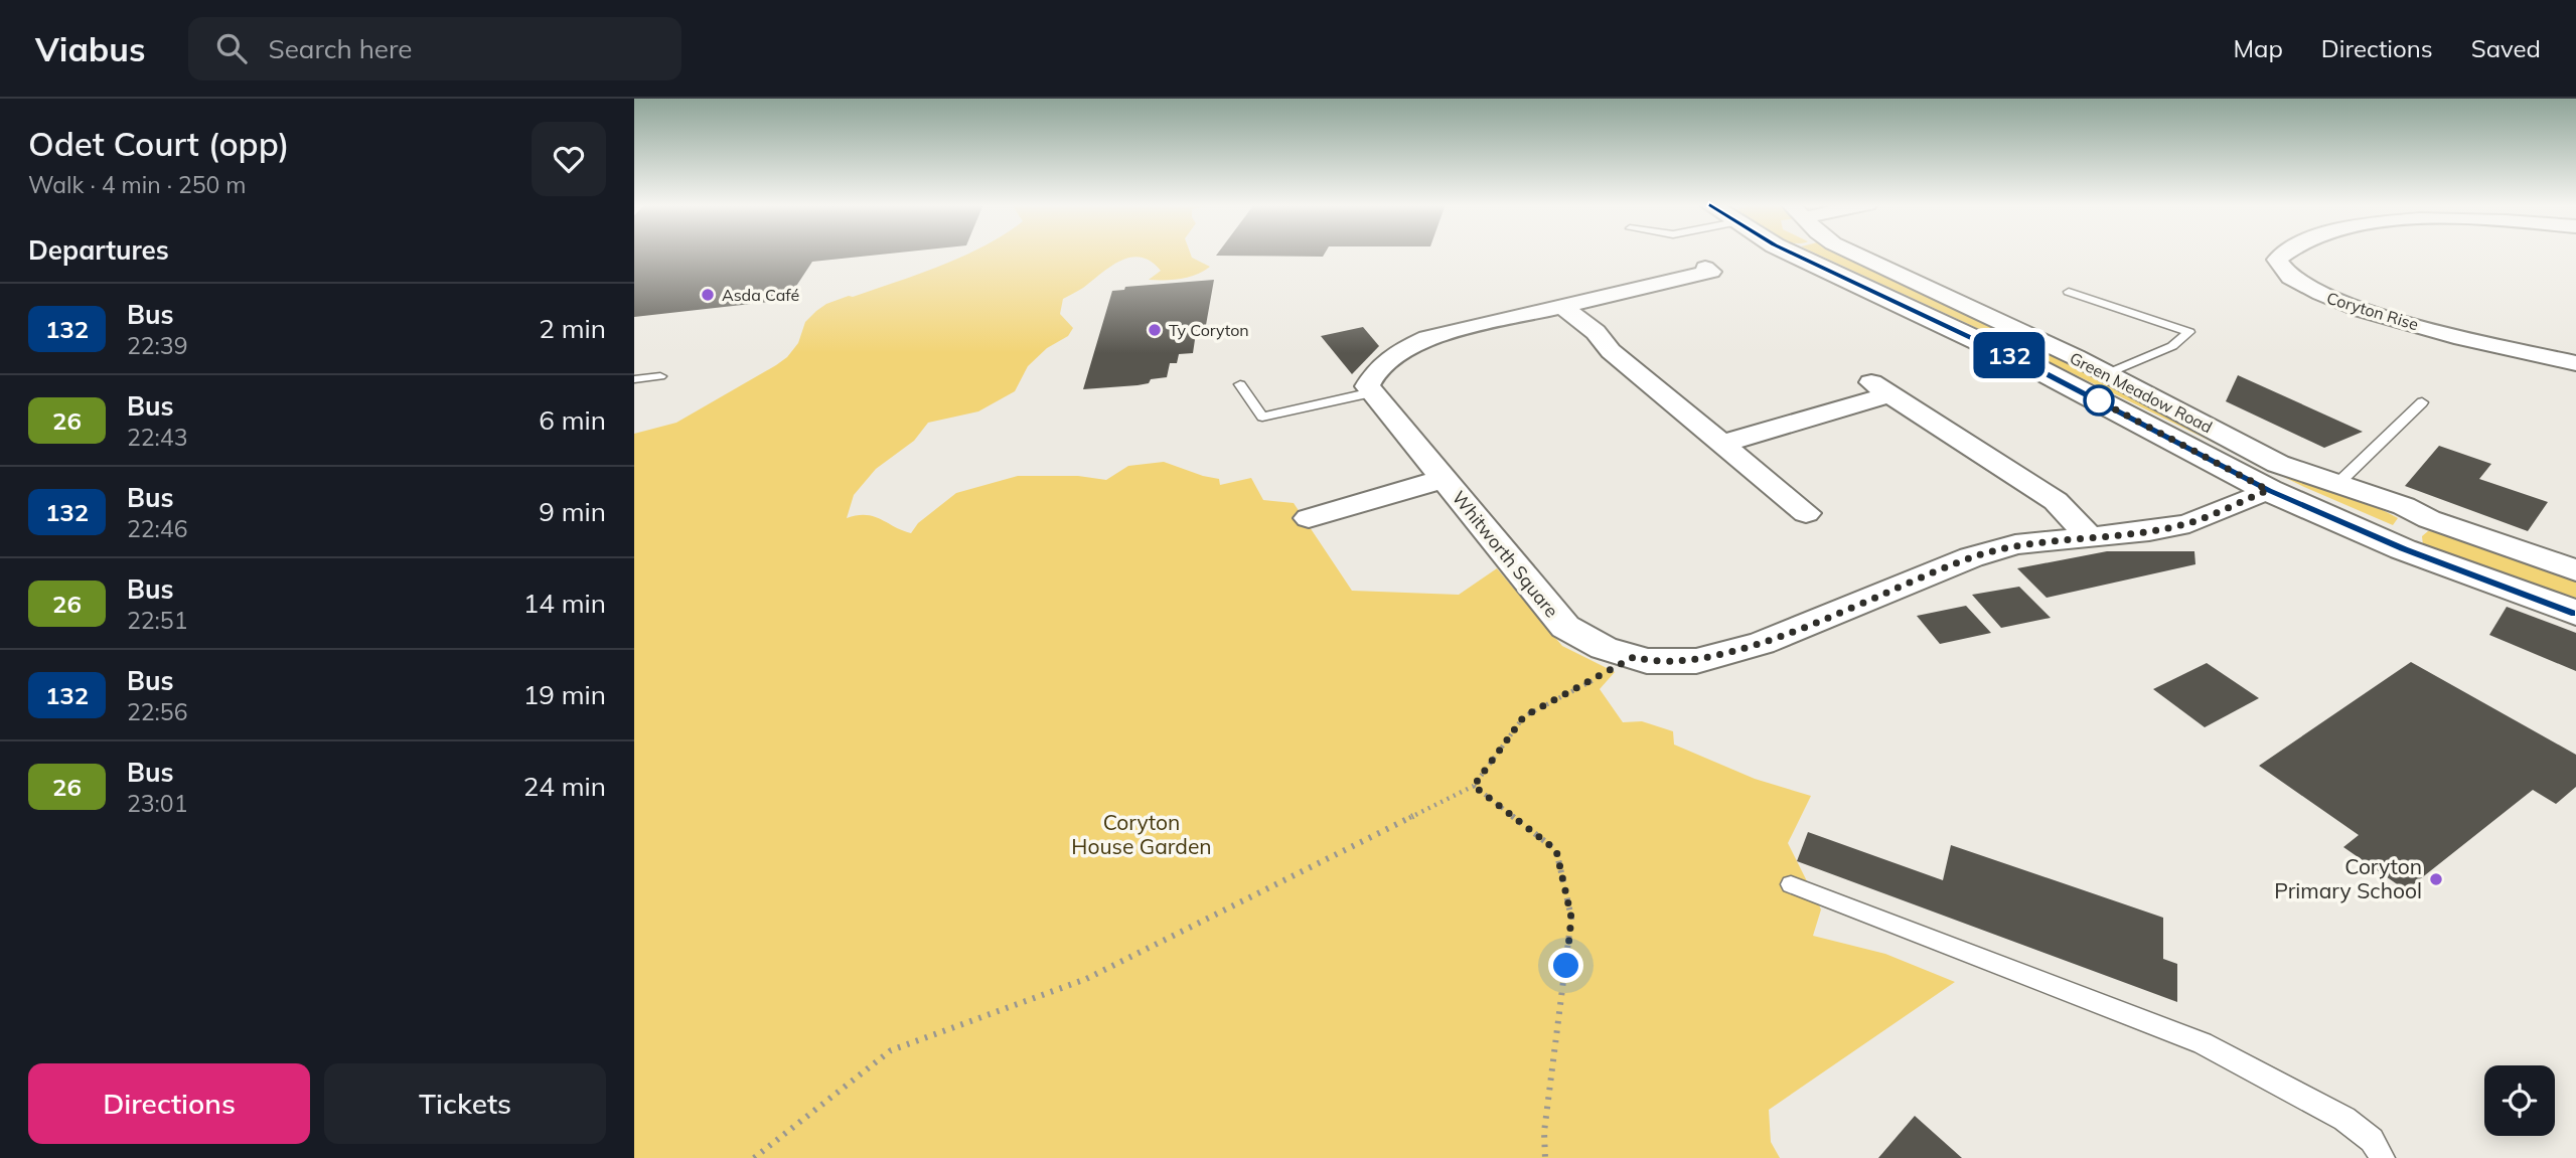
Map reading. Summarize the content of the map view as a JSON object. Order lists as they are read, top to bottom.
{
  "streets": {
    "street": ["Coryton Rise", "Green Meadow Road", "Whitworth Square"]
  },
  "parks": ["Coryton House Garden"],
  "places": ["Asda Café", "Ty Coryton", "Coryton Primary School"],
  "lines": ["bus line 132"],
  "page": {
    "header": "Viabus",
    "search": "Search here",
    "nav": ["Map", "Directions", "Saved"],
    "heading": [
      ["Odet Court (opp)", "Walk · 4 min · 250 m"],
      "Departures"
    ],
    "on_map": "132",
    "list": [
      {
        "mark": "132",
        "name": "Bus",
        "note": "22:39",
        "value": "2 min"
      },
      {
        "mark": "26",
        "name": "Bus",
        "note": "22:43",
        "value": "6 min"
      },
      {
        "mark": "132",
        "name": "Bus",
        "note": "22:46",
        "value": "9 min"
      },
      {
        "mark": "26",
        "name": "Bus",
        "note": "22:51",
        "value": "14 min"
      },
      {
        "mark": "132",
        "name": "Bus",
        "note": "22:56",
        "value": "19 min"
      },
      {
        "mark": "26",
        "name": "Bus",
        "note": "23:01",
        "value": "24 min"
      }
    ],
    "buttons": ["Directions", "Tickets"]
  }
}
